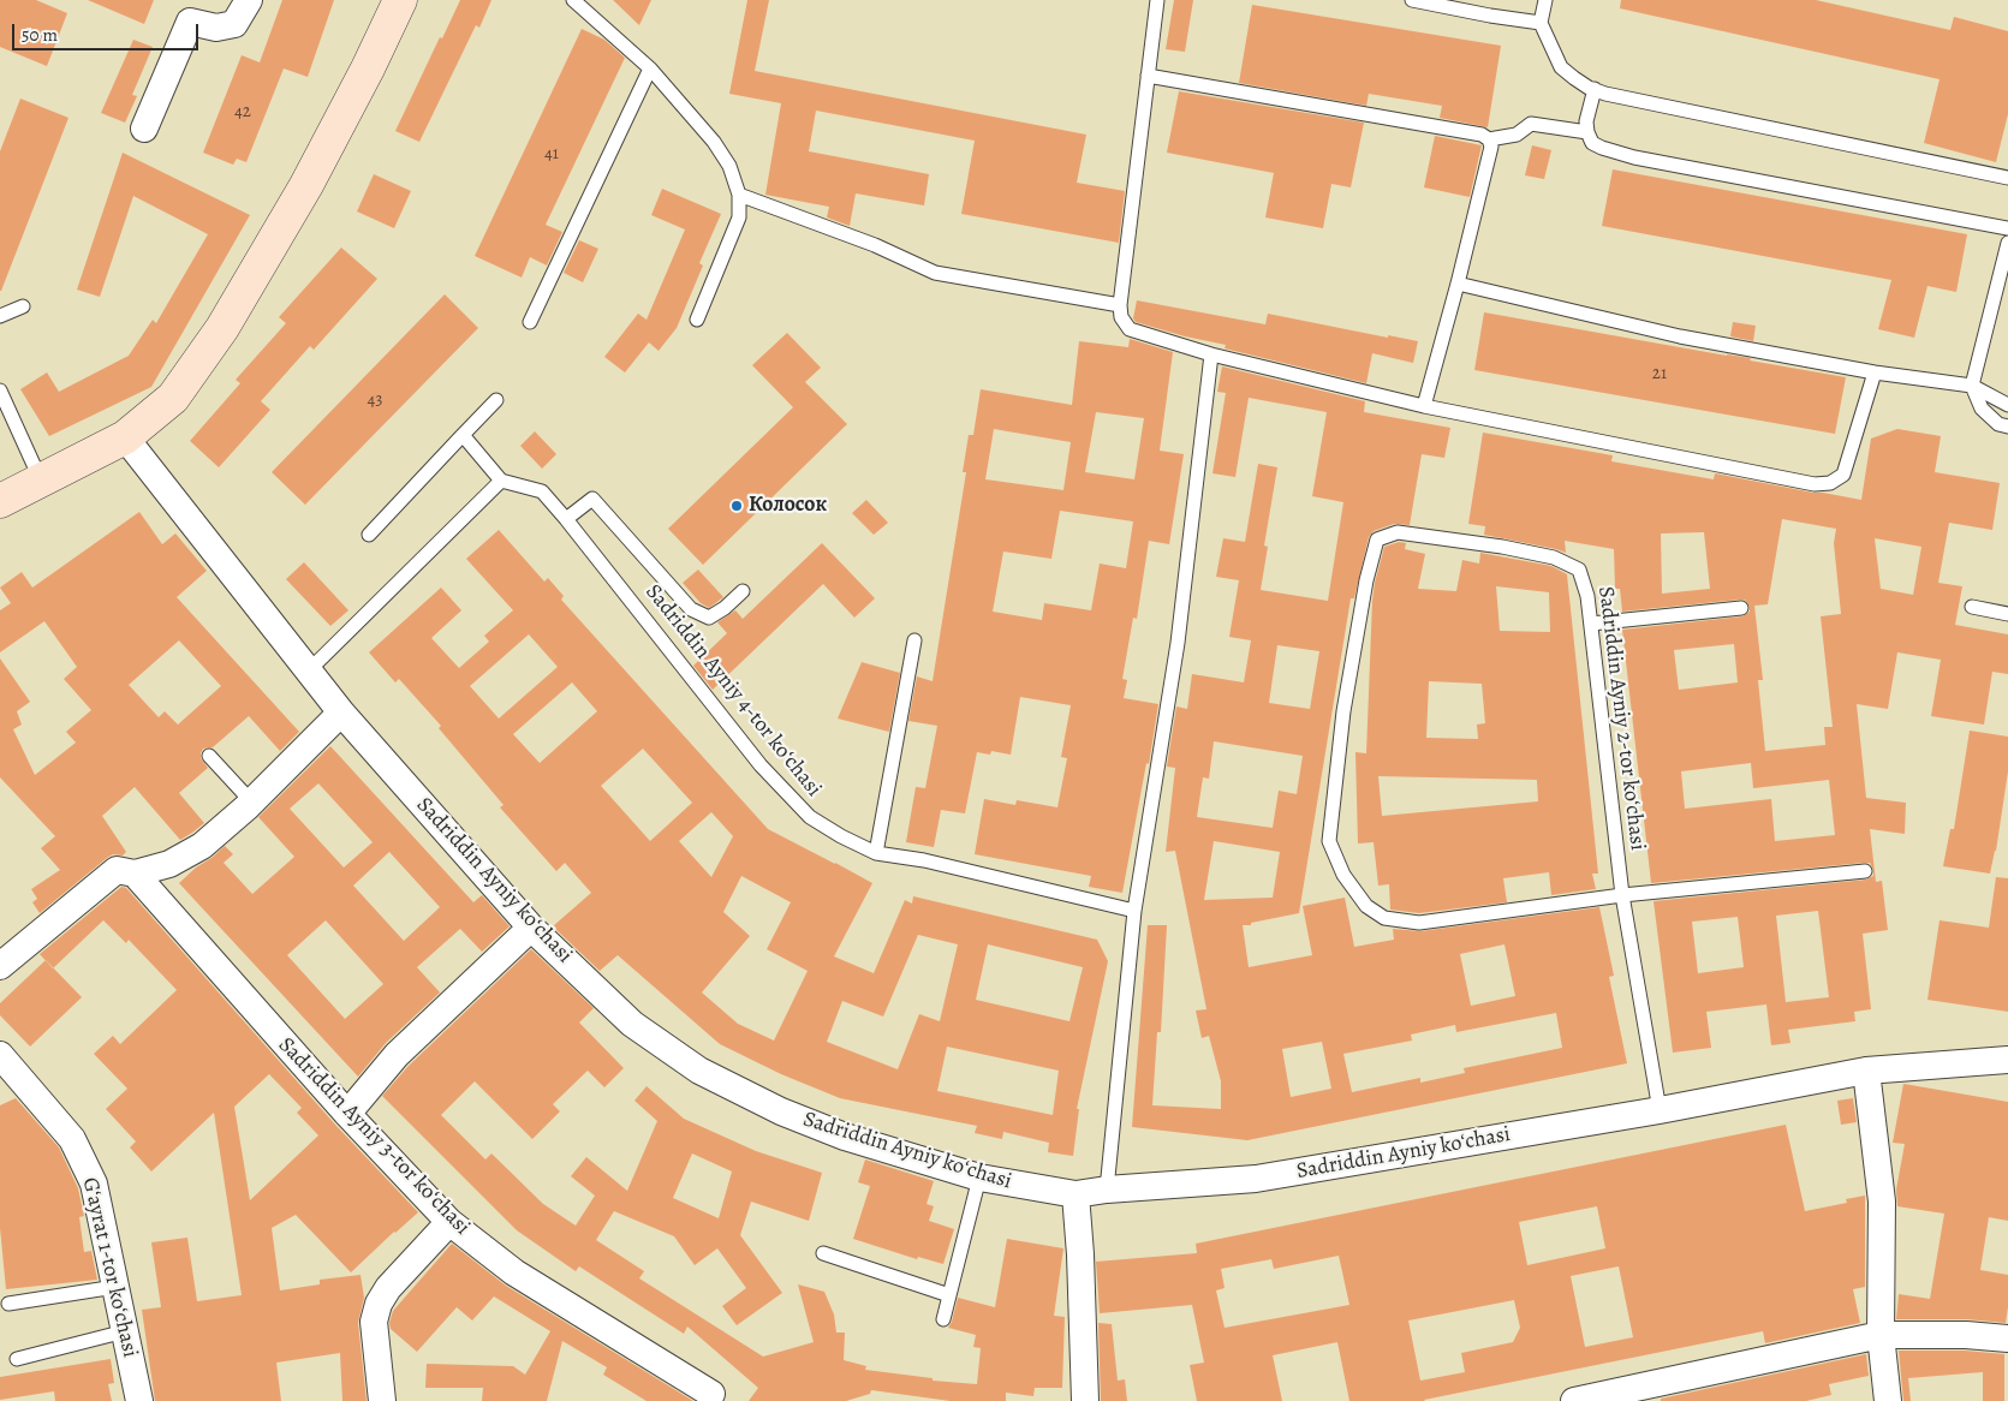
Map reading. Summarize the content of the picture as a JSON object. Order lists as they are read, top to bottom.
{
  "streets": {
    "street": ["Sadriddin Ayniy koʻchasi", "Sadriddin Ayniy 3-tor koʻchasi", "Gʻayrat 1-tor koʻchasi"],
    "lane": ["Sadriddin Ayniy 4-tor koʻchasi", "Sadriddin Ayniy 2-tor koʻchasi"]
  },
  "crossings": [
    ["Sadriddin Ayniy 2-tor koʻchasi", "Sadriddin Ayniy koʻchasi"]
  ],
  "places": ["Колосок"],
  "house_numbers": [
    "42",
    "41",
    "21",
    "43"
  ],
  "scale_bar": "50 m"
}
